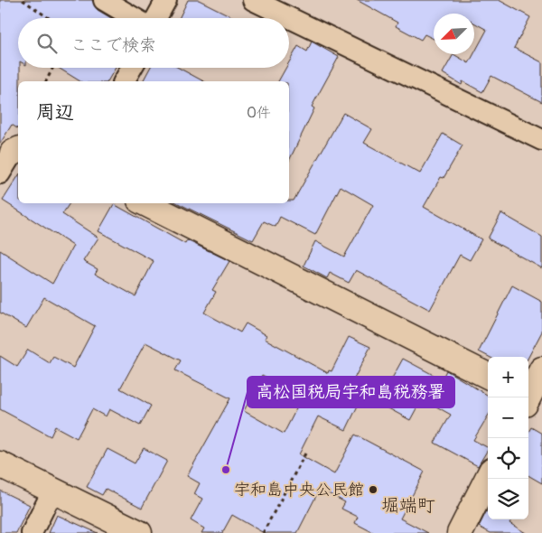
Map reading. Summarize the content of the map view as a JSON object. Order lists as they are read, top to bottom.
{
  "districts": ["堀端町"],
  "places": ["高松国税局宇和島税務署", "宇和島中央公民館"],
  "north": "bottom left",
  "page": {
    "search": "ここで検索",
    "heading": ["周辺", "0件"],
    "map_buttons": ["+", "−"]
  }
}
